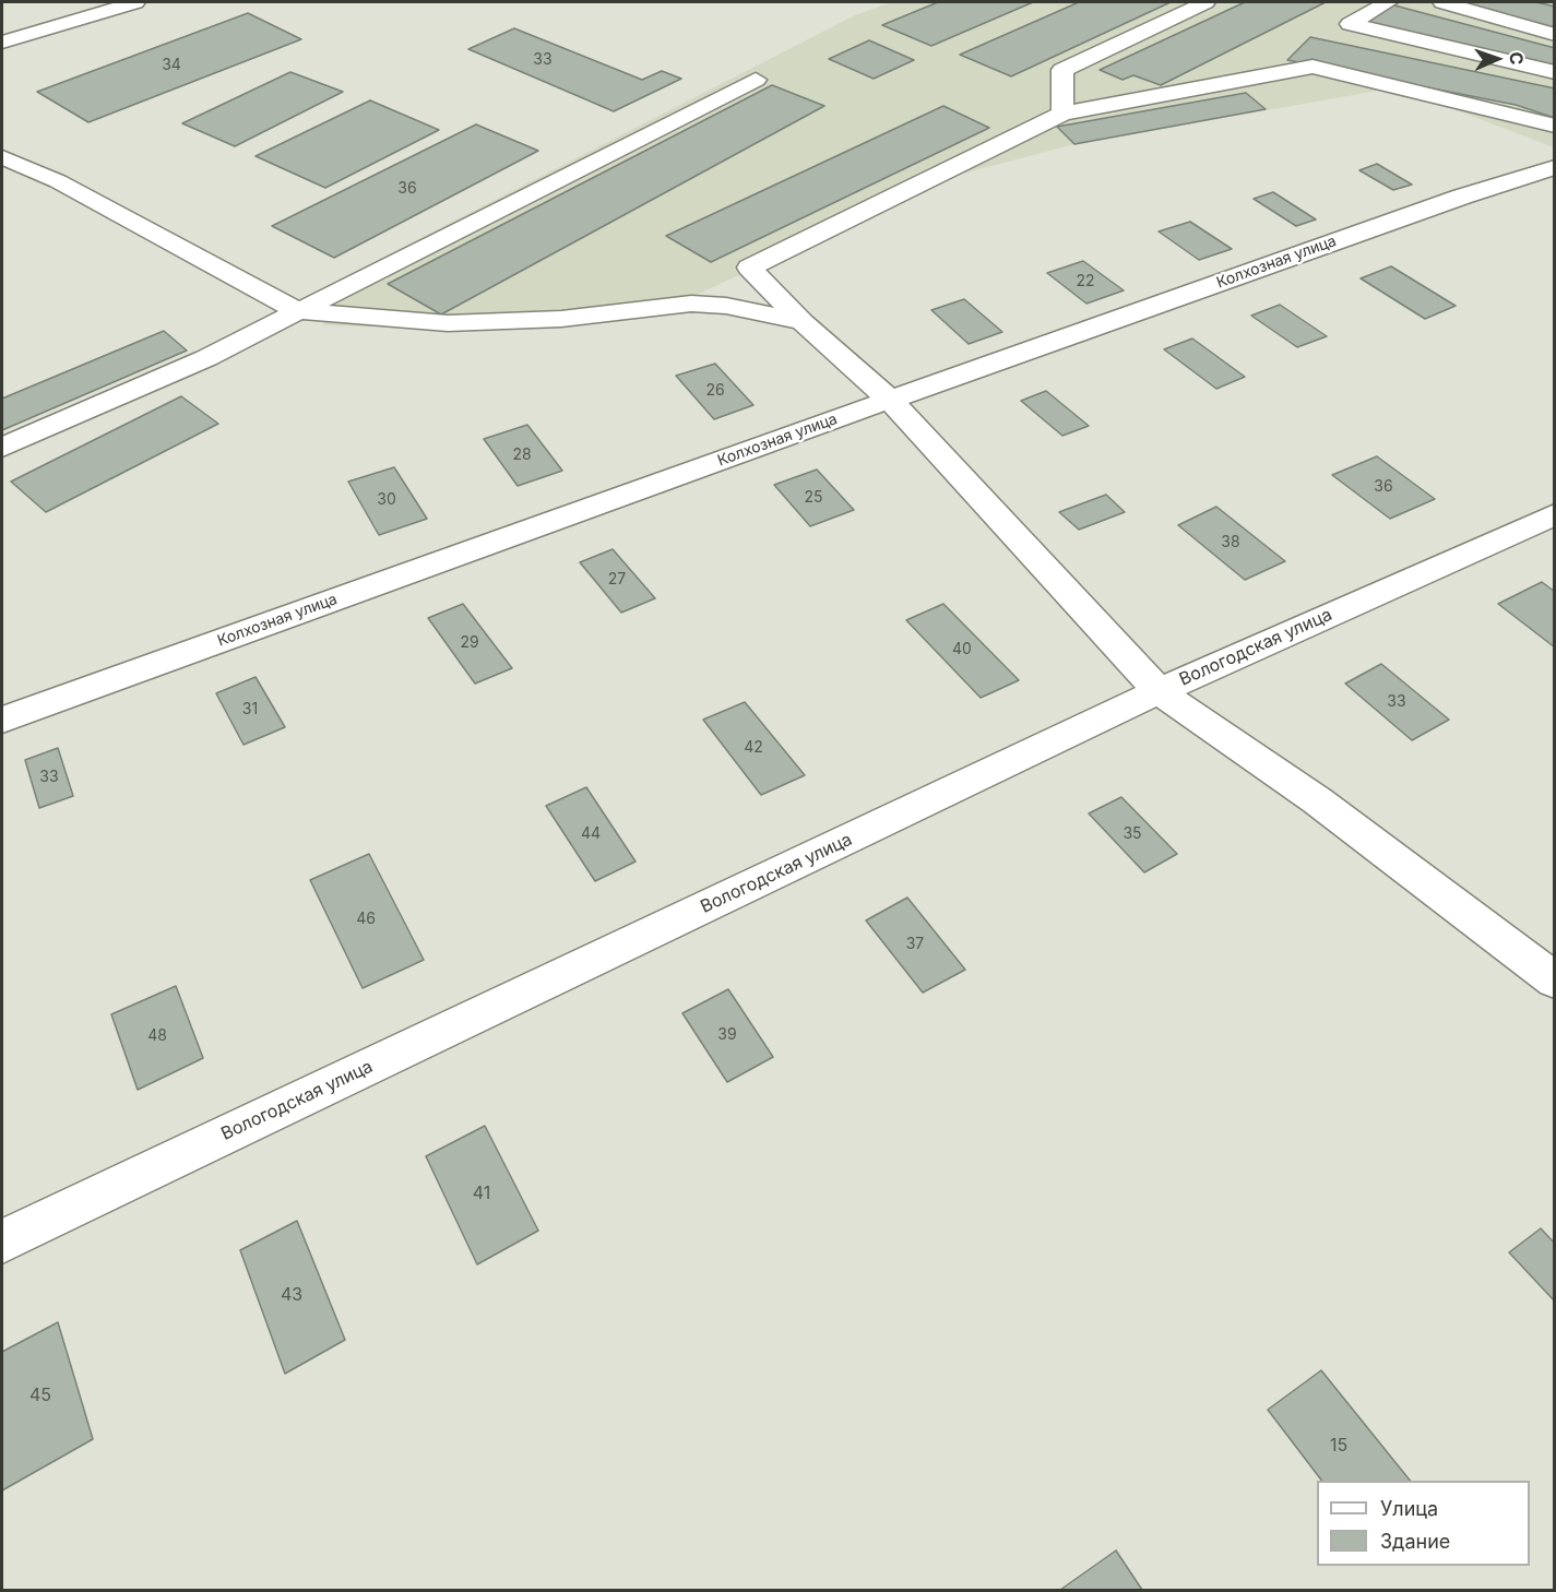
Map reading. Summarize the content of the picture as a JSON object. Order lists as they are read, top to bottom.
{
  "streets": {
    "street": ["Колхозная улица", "Вологодская улица"]
  },
  "house_numbers": [
    "33",
    "34",
    "36",
    "22",
    "26",
    "28",
    "36",
    "25",
    "30",
    "38",
    "27",
    "29",
    "40",
    "33",
    "31",
    "42",
    "33",
    "44",
    "35",
    "46",
    "37",
    "39",
    "48",
    "41",
    "43",
    "45",
    "15"
  ],
  "legend": ["Улица", "Здание"],
  "north": "right"
}
